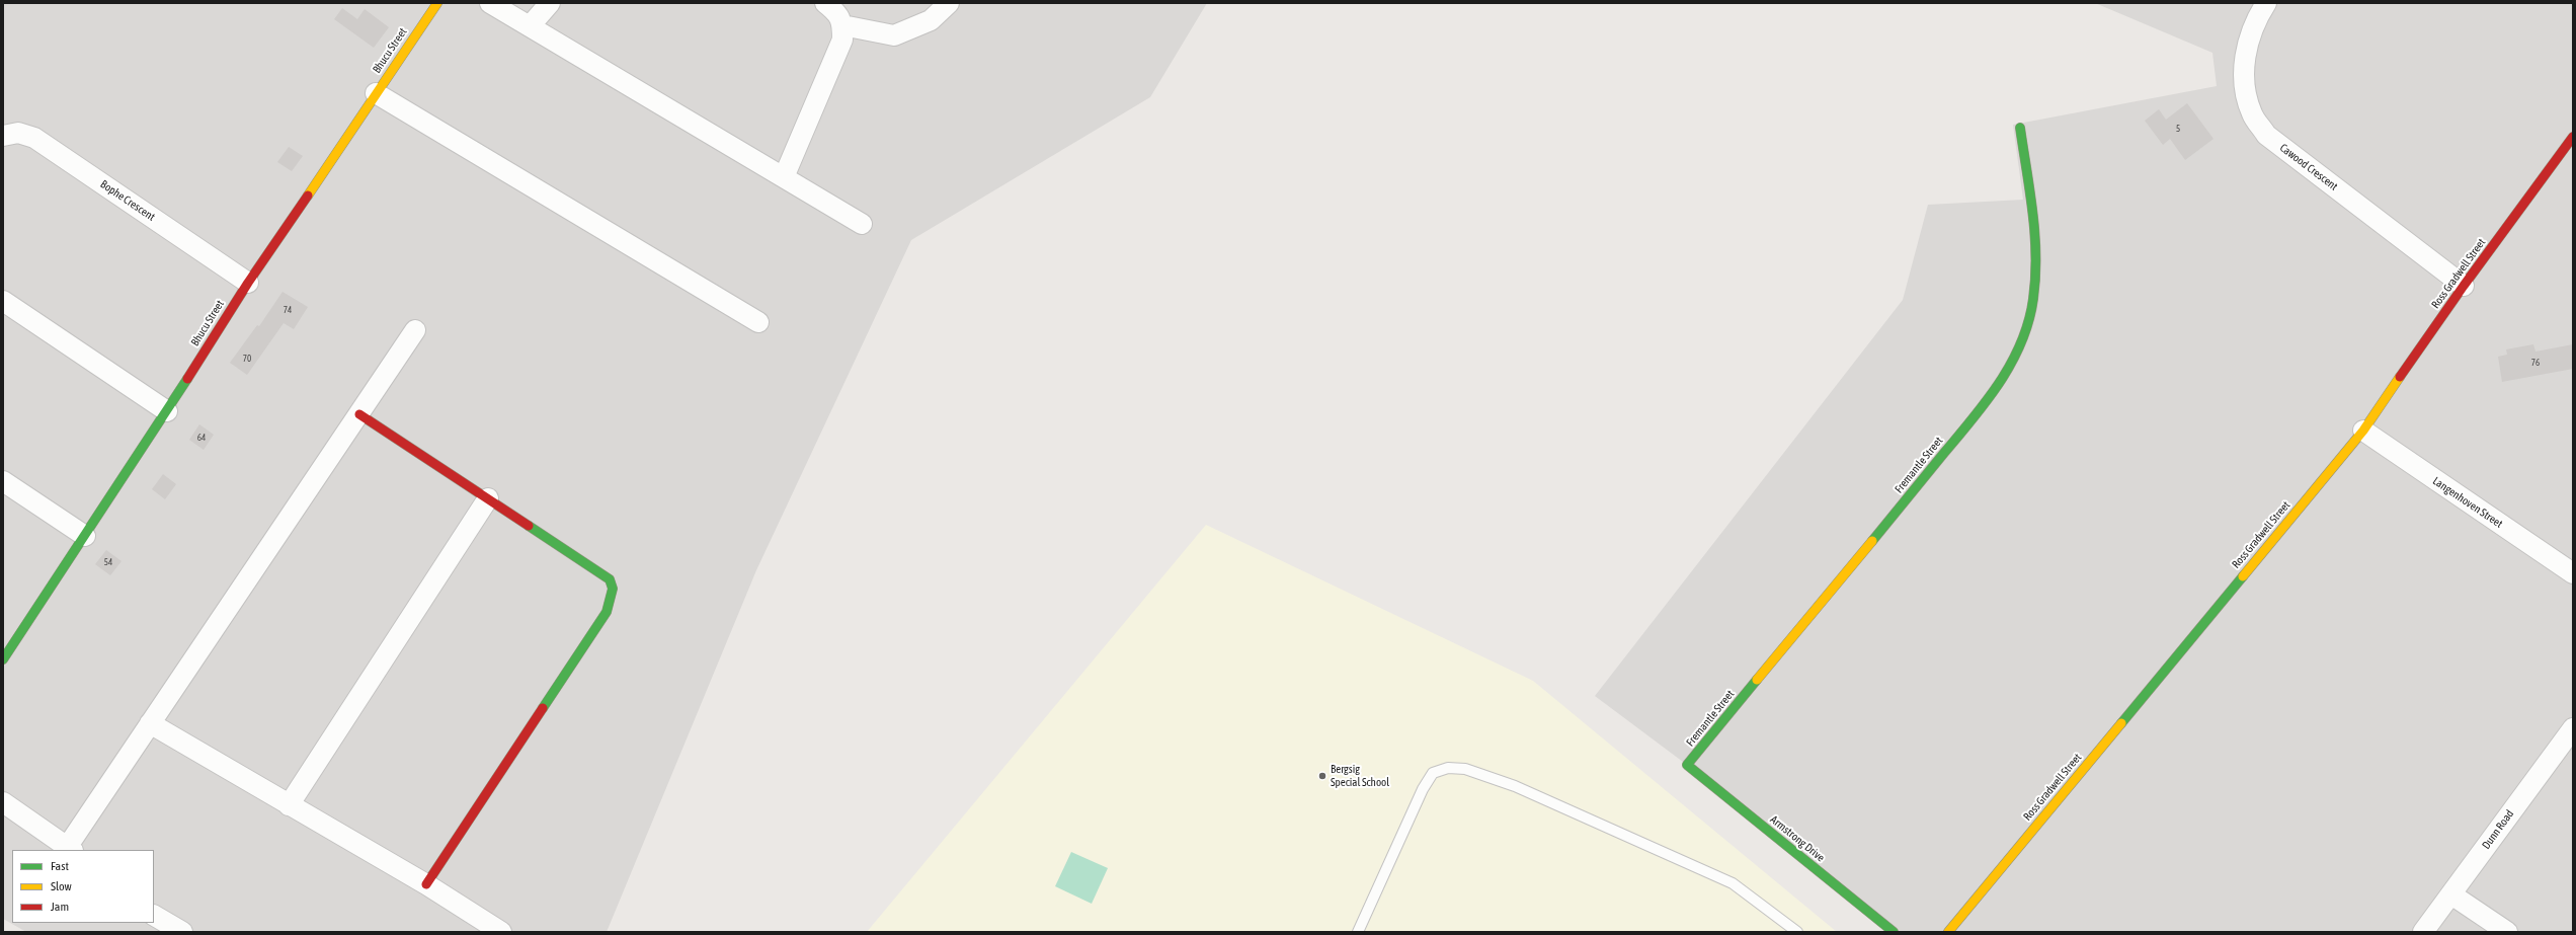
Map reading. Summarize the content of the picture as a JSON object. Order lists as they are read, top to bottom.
{
  "streets": {
    "street": [
      "Bhucu Street",
      "Cawood Crescent",
      "Bophe Crescent",
      "Ross Gradwell Street",
      "Fremantle Street",
      "Langenhoven Street",
      "Dunn Road",
      "Armstrong Drive"
    ]
  },
  "crossings": [
    ["Bhucu Street", "Bophe Crescent"],
    ["Cawood Crescent", "Ross Gradwell Street"],
    ["Ross Gradwell Street", "Langenhoven Street"],
    ["Fremantle Street", "Armstrong Drive"]
  ],
  "places": ["Bergsig Special School"],
  "house_numbers": [
    "5",
    "74",
    "70",
    "76",
    "64",
    "54"
  ],
  "legend": ["Fast", "Slow", "Jam"]
}
